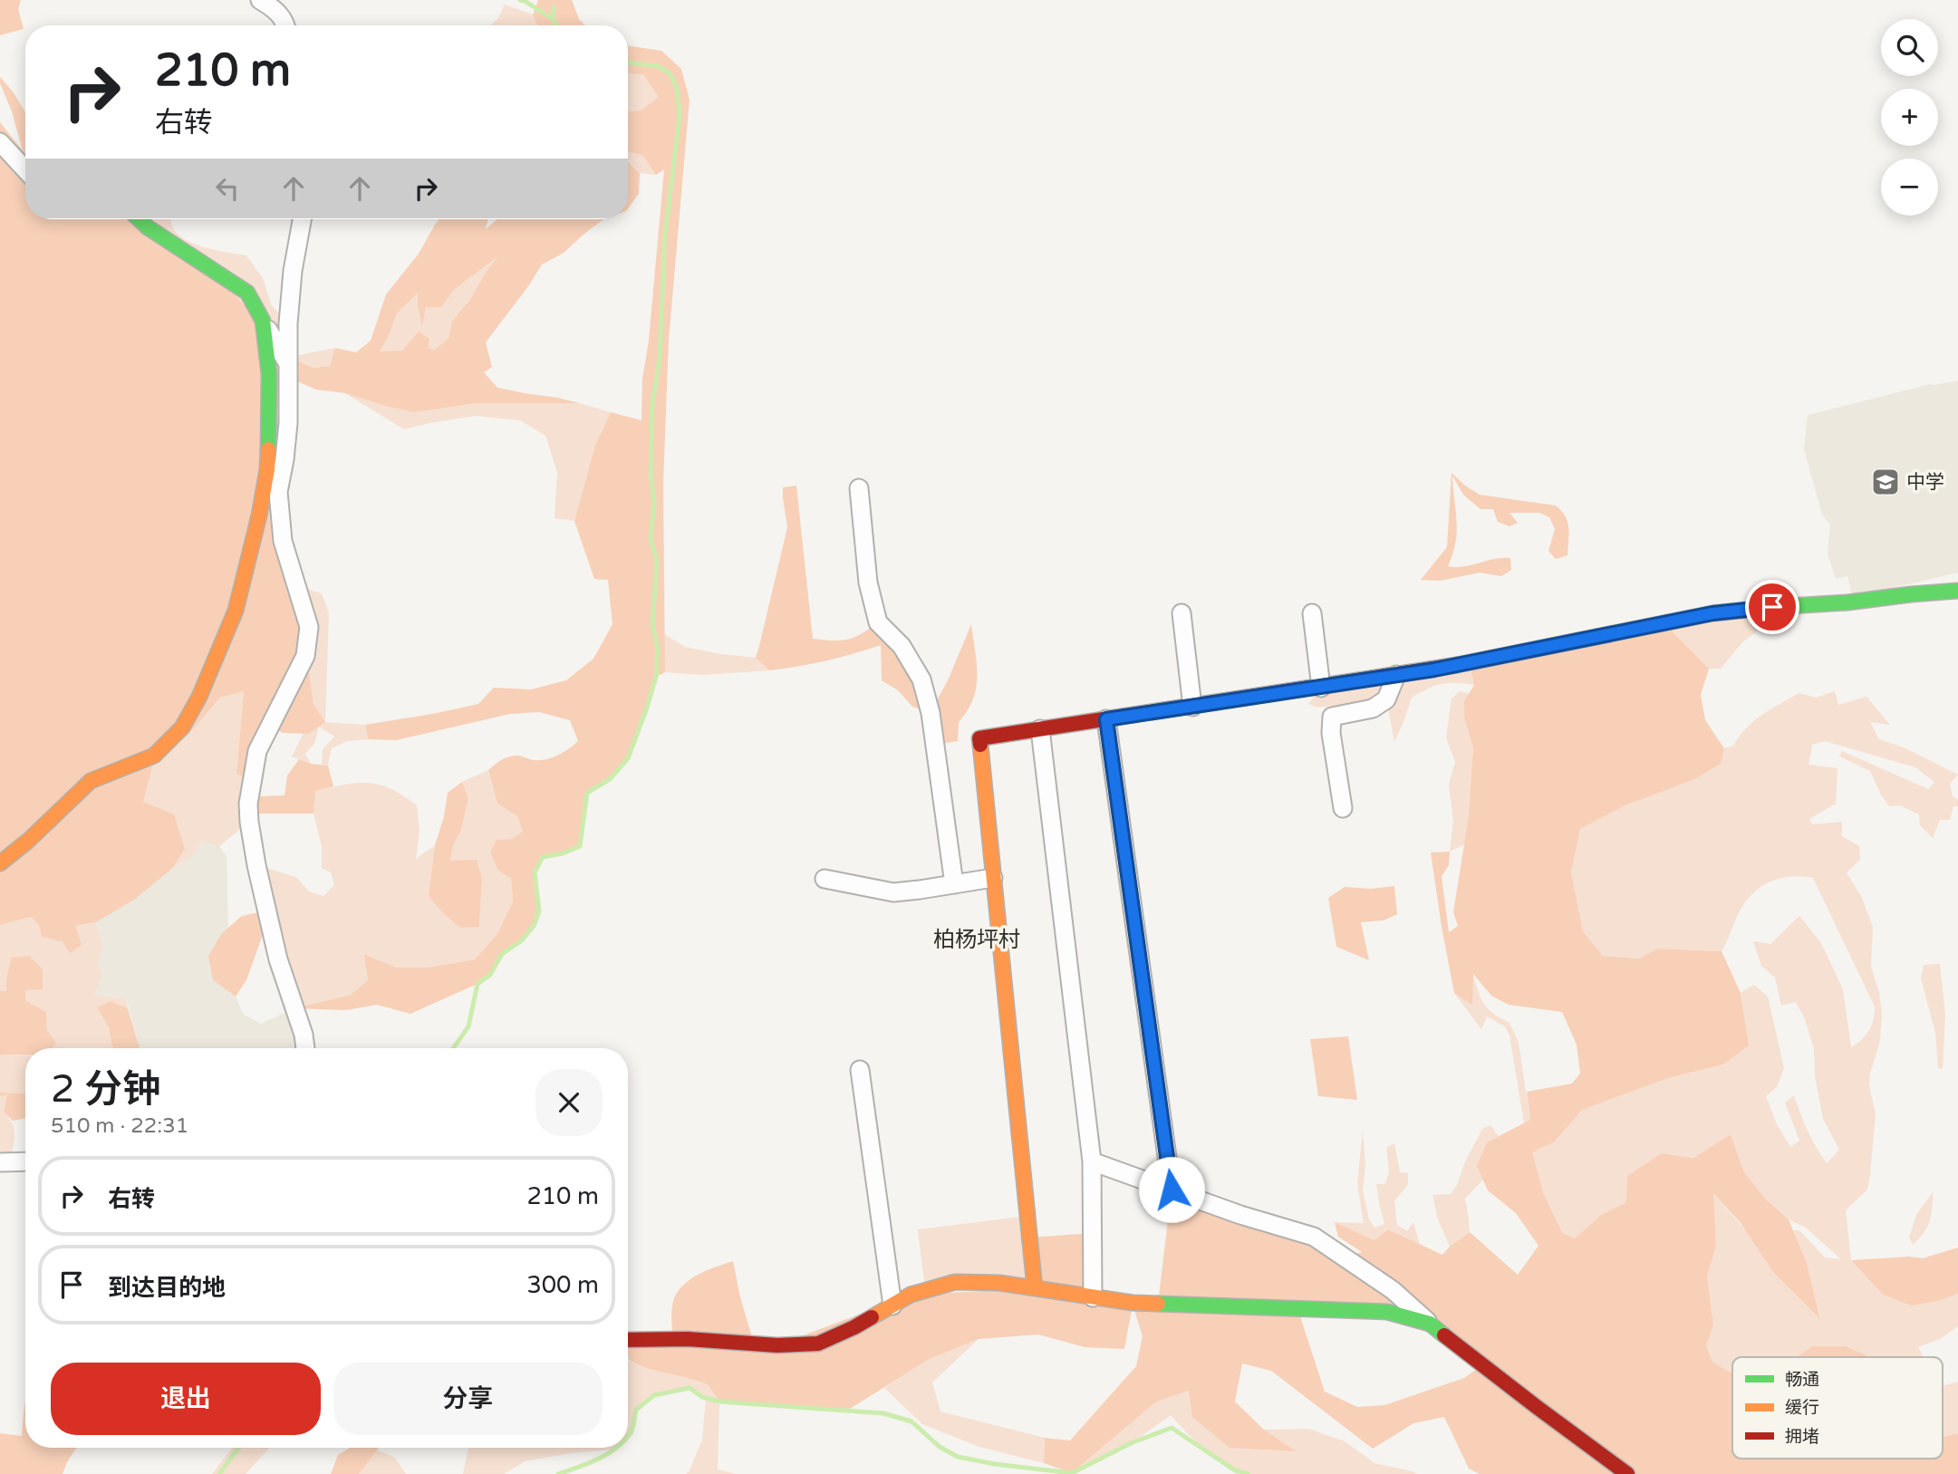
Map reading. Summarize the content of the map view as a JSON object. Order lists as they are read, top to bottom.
{
  "districts": ["柏杨坪村"],
  "places": {
    "school or university": ["中学"]
  },
  "legend": ["畅通", "缓行", "拥堵"],
  "page": {
    "map_buttons": ["+", "−"],
    "turn": ["210 m", "右转"],
    "heading": ["2 分钟", "510 m · 22:31"],
    "list": [
      {
        "name": "右转",
        "value": "210 m"
      },
      {
        "name": "到达目的地",
        "value": "300 m"
      }
    ],
    "buttons": ["退出", "分享"]
  }
}
